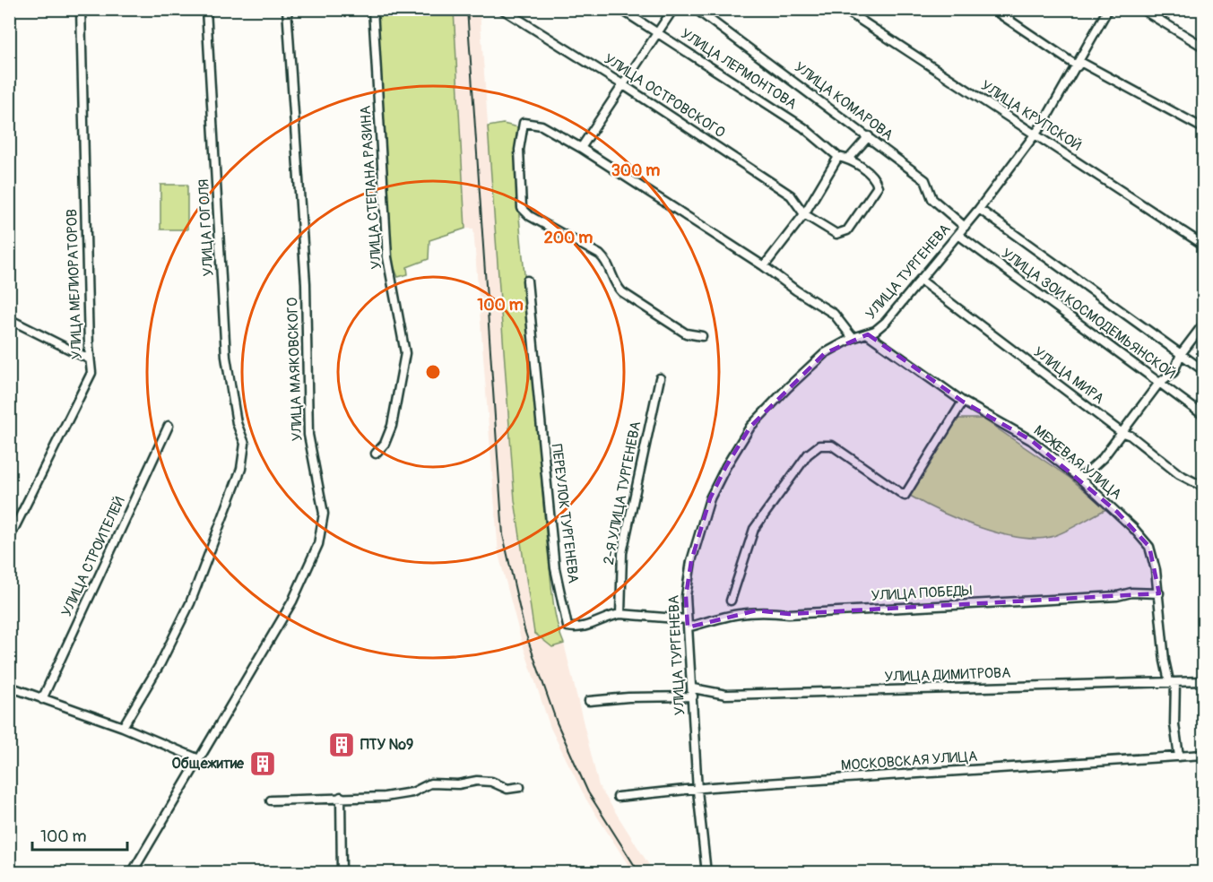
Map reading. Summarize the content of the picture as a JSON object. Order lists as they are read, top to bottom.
{
  "streets": {
    "street": [
      "УЛИЦА ЛЕРМОНТОВА",
      "УЛИЦА ОСТРОВСКОГО",
      "УЛИЦА КОМАРОВА",
      "УЛИЦА КРУПСКОЙ",
      "УЛИЦА СТЕПАНА РАЗИНА",
      "УЛИЦА ГОГОЛЯ",
      "УЛИЦА ТУРГЕНЕВА",
      "УЛИЦА МЕЛИОРАТОРОВ",
      "УЛИЦА ЗОИ КОСМОДЕМЬЯНСКОЙ",
      "УЛИЦА МАЯКОВСКОГО",
      "УЛИЦА МИРА",
      "МЕЖЕВАЯ УЛИЦА",
      "2-Я УЛИЦА ТУРГЕНЕВА",
      "ПЕРЕУЛОК ТУРГЕНЕВА",
      "УЛИЦА СТРОИТЕЛЕЙ",
      "УЛИЦА ПОБЕДЫ",
      "УЛИЦА ДИМИТРОВА",
      "МОСКОВСКАЯ УЛИЦА"
    ]
  },
  "crossings": [
    ["УЛИЦА КОМАРОВА", "УЛИЦА ТУРГЕНЕВА"],
    ["УЛИЦА КРУПСКОЙ", "УЛИЦА ТУРГЕНЕВА"],
    ["УЛИЦА ТУРГЕНЕВА", "УЛИЦА ЗОИ КОСМОДЕМЬЯНСКОЙ"],
    ["УЛИЦА ТУРГЕНЕВА", "УЛИЦА МИРА"],
    ["УЛИЦА ТУРГЕНЕВА", "МЕЖЕВАЯ УЛИЦА"],
    ["УЛИЦА ТУРГЕНЕВА", "ПЕРЕУЛОК ТУРГЕНЕВА"],
    ["УЛИЦА ТУРГЕНЕВА", "УЛИЦА ПОБЕДЫ"],
    ["УЛИЦА ТУРГЕНЕВА", "УЛИЦА ДИМИТРОВА"],
    ["УЛИЦА ТУРГЕНЕВА", "МОСКОВСКАЯ УЛИЦА"],
    ["МЕЖЕВАЯ УЛИЦА", "УЛИЦА ПОБЕДЫ"],
    ["МЕЖЕВАЯ УЛИЦА", "УЛИЦА ДИМИТРОВА"],
    ["МЕЖЕВАЯ УЛИЦА", "МОСКОВСКАЯ УЛИЦА"],
    ["2-Я УЛИЦА ТУРГЕНЕВА", "ПЕРЕУЛОК ТУРГЕНЕВА"],
    ["ПЕРЕУЛОК ТУРГЕНЕВА", "УЛИЦА ПОБЕДЫ"]
  ],
  "places": {
    "building": ["ПТУ №9", "Общежитие"]
  },
  "scale_bar": "100 m",
  "rings": ["300 m", "200 m", "100 m"]
}
